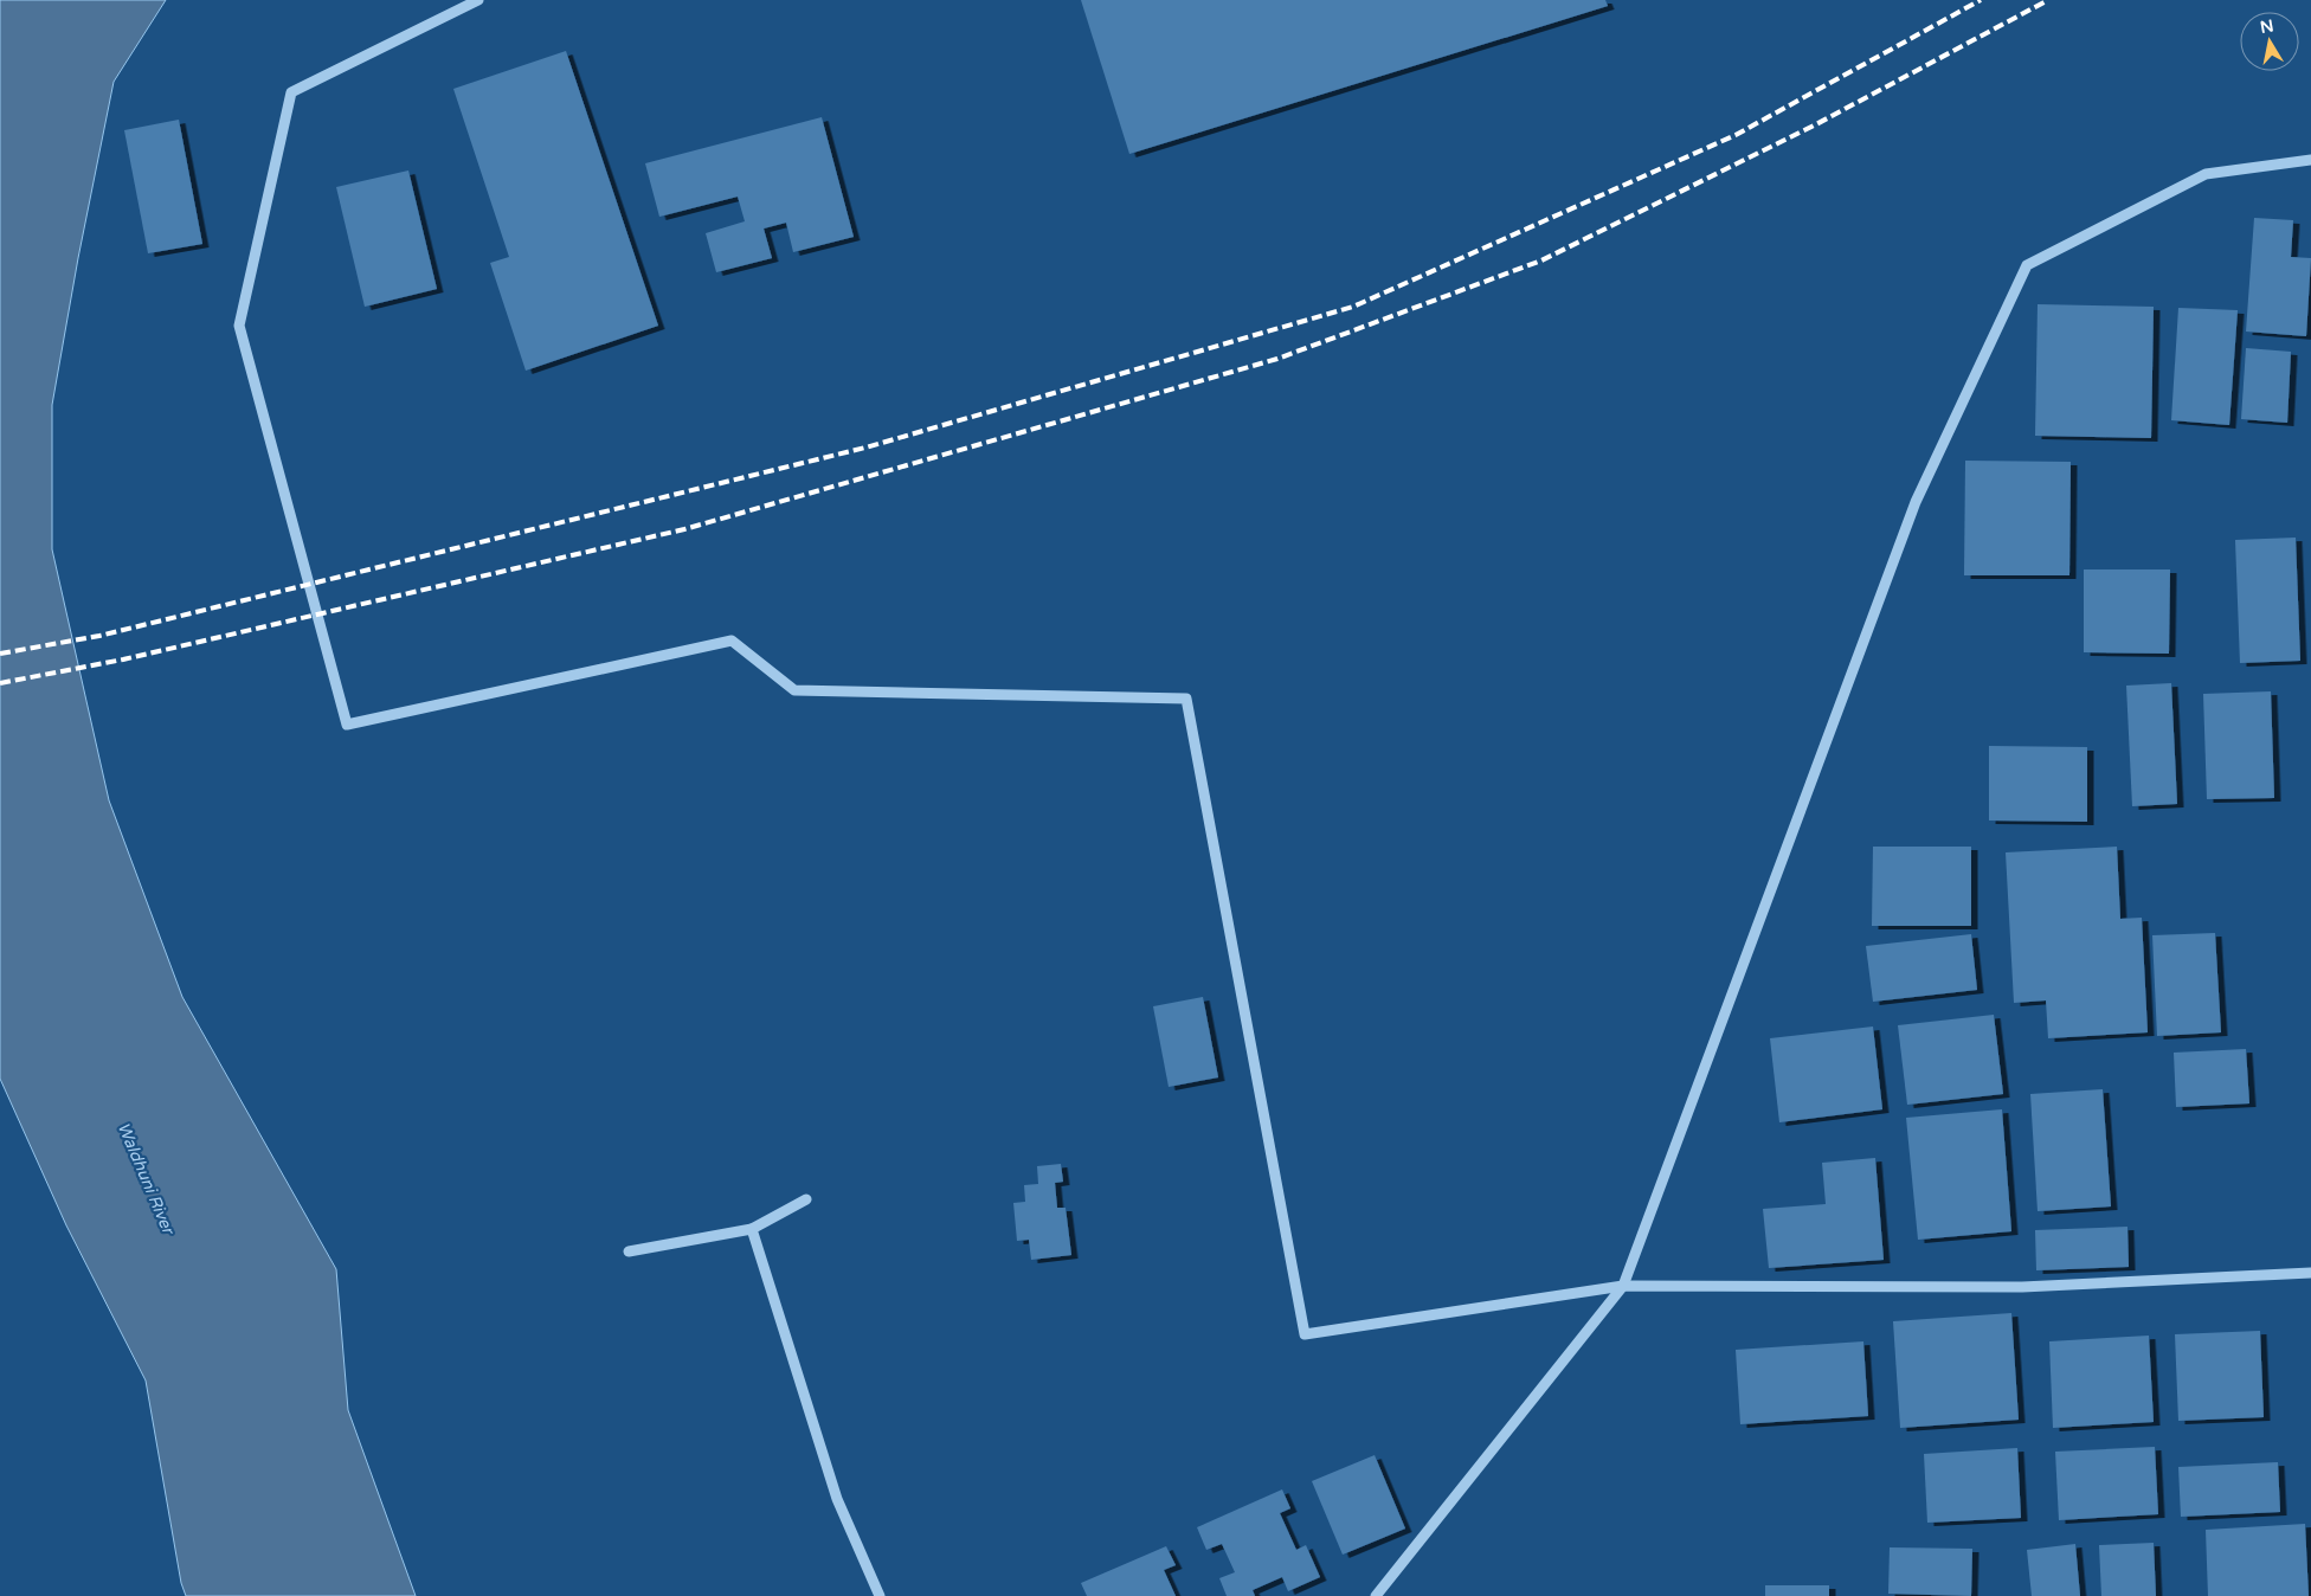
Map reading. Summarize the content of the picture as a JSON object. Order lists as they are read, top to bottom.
{
  "water": ["Waldhuni River"],
  "north": "top"
}
